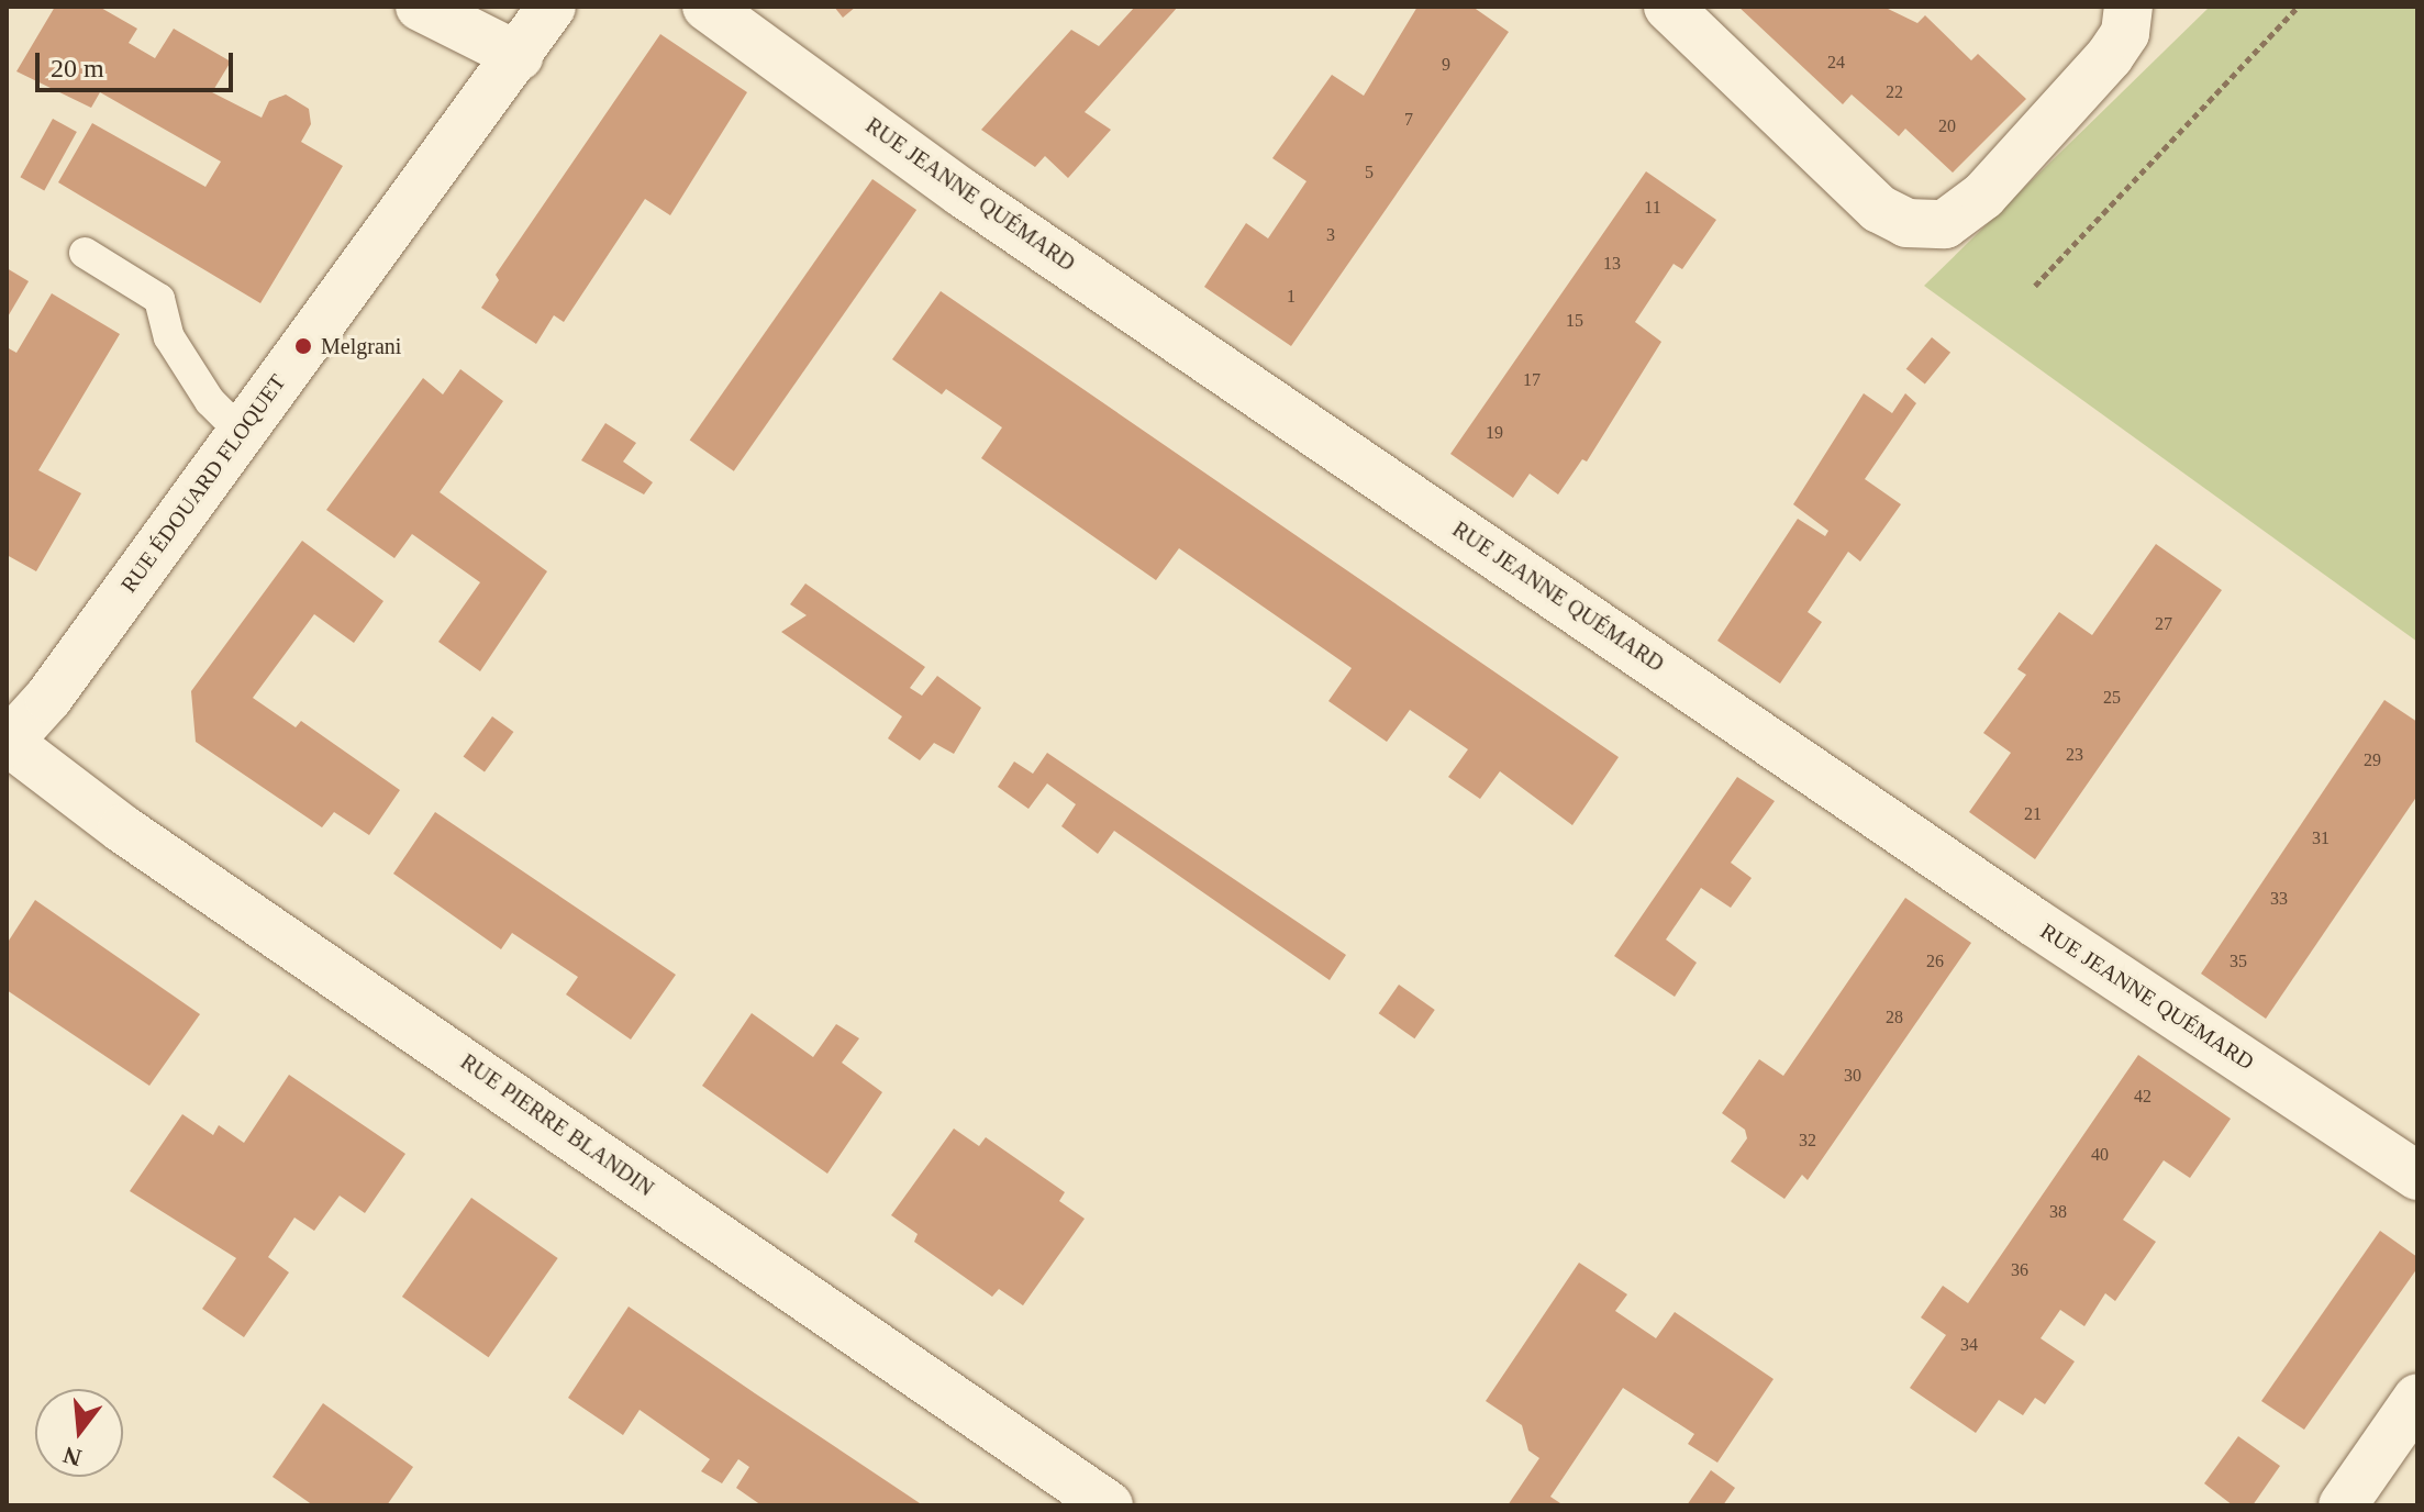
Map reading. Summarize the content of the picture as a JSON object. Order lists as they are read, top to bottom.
{
  "streets": {
    "street": ["RUE JEANNE QUÉMARD", "RUE ÉDOUARD FLOQUET", "RUE PIERRE BLANDIN"]
  },
  "crossings": [
    ["RUE ÉDOUARD FLOQUET", "RUE PIERRE BLANDIN"]
  ],
  "places": ["Melgrani"],
  "house_numbers": [
    "24",
    "9",
    "22",
    "7",
    "20",
    "5",
    "11",
    "3",
    "13",
    "1",
    "15",
    "17",
    "19",
    "27",
    "25",
    "23",
    "29",
    "21",
    "31",
    "33",
    "26",
    "35",
    "28",
    "30",
    "42",
    "32",
    "40",
    "38",
    "36",
    "34"
  ],
  "scale_bar": "20 m",
  "north": "bottom"
}
